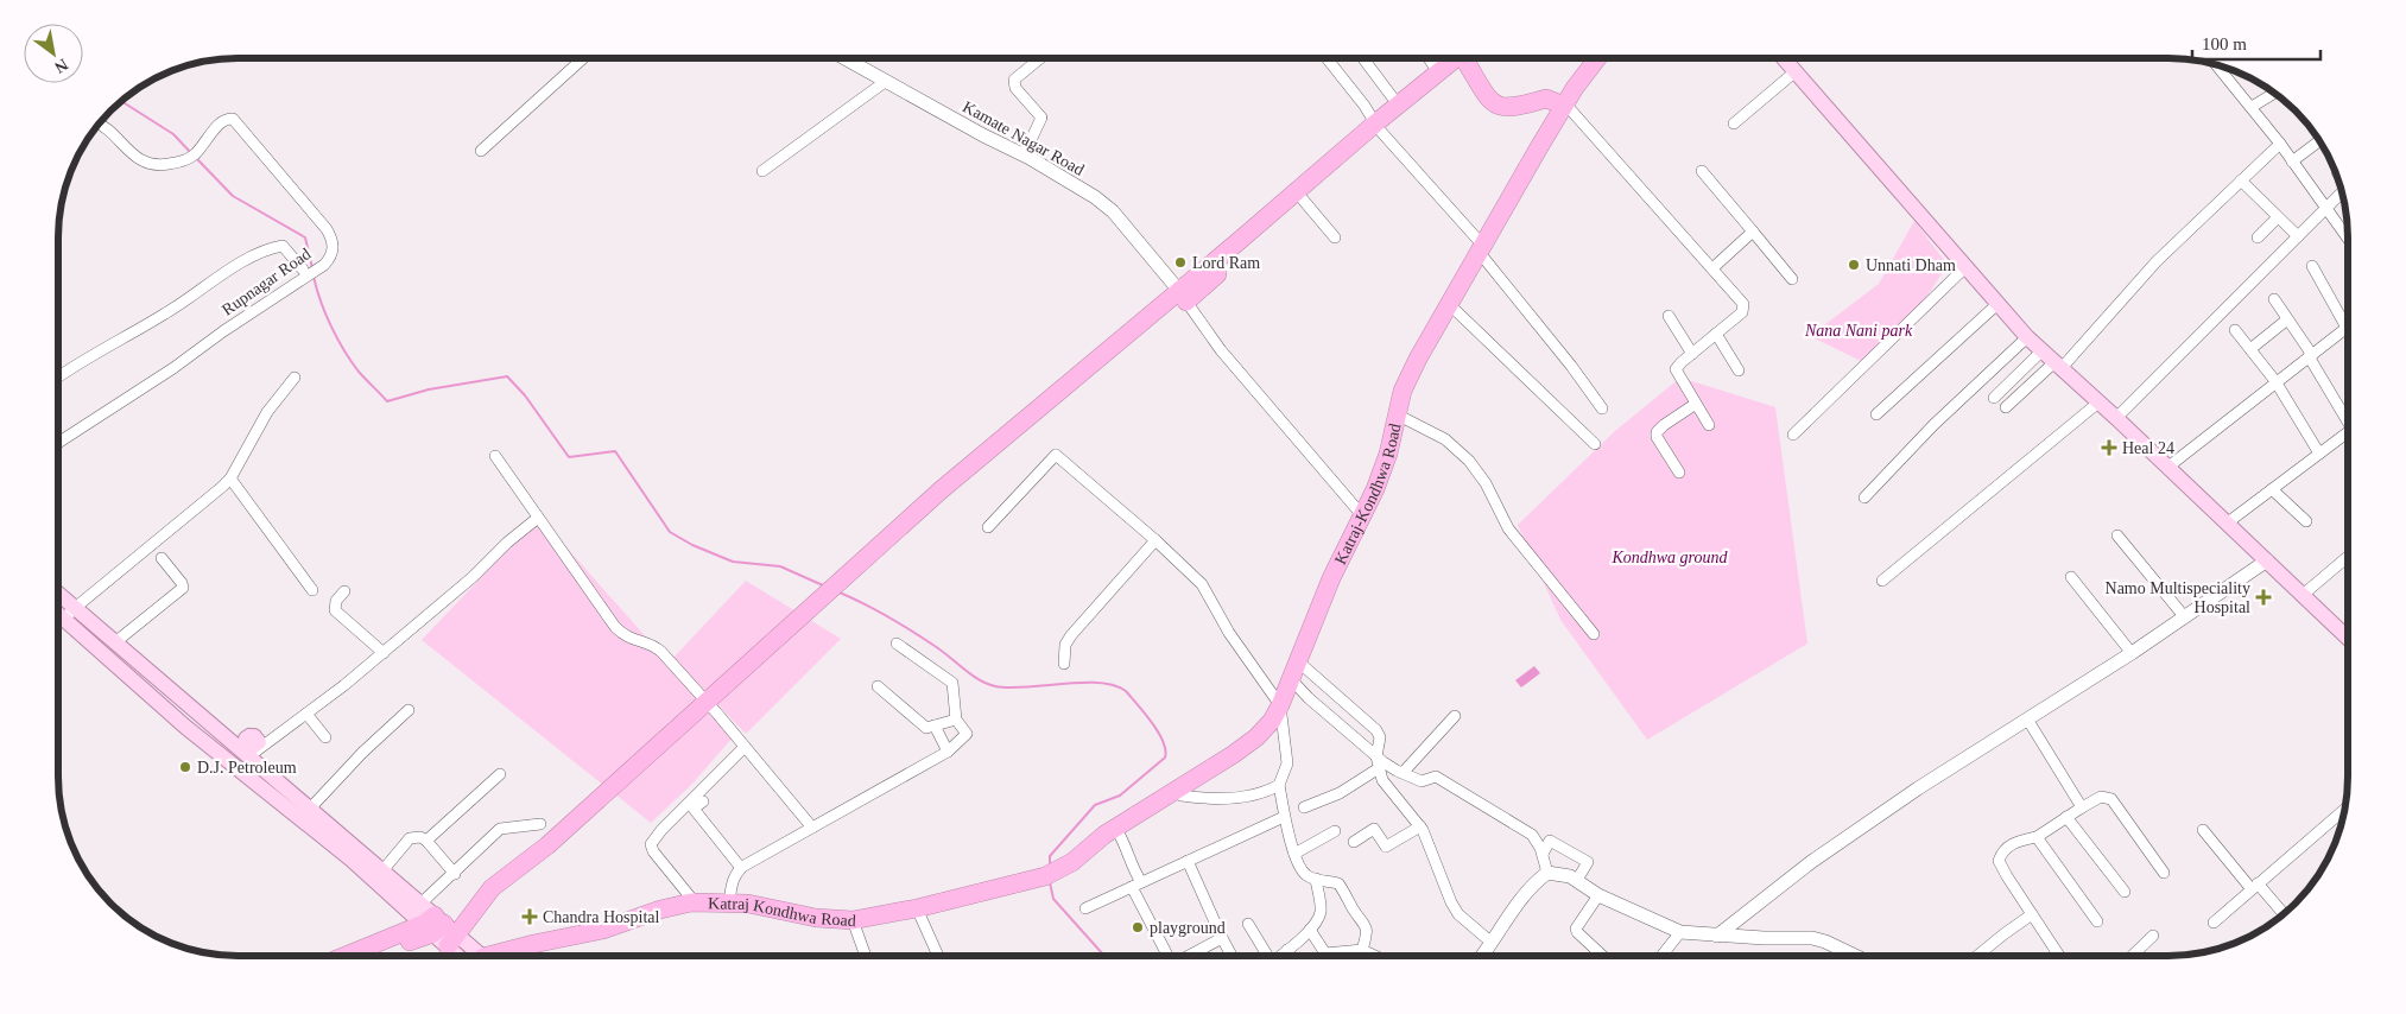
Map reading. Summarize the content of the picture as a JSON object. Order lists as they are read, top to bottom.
{
  "streets": {
    "highway": ["Katraj-Kondhwa Road", "Katraj Kondhwa Road"],
    "street": ["Kamate Nagar Road", "Rupnagar Road"]
  },
  "crossings": [
    ["Kamate Nagar Road", "Katraj-Kondhwa Road"],
    ["Katraj-Kondhwa Road", "Katraj Kondhwa Road"]
  ],
  "parks": ["Nana Nani park", "Kondhwa ground"],
  "places": {
    "other": [
      "Lord Ram",
      "Unnati Dham",
      "D.J. Petroleum",
      "playground"
    ],
    "health": ["Heal 24", "Namo Multispeciality Hospital", "Chandra Hospital"]
  },
  "scale_bar": "100 m",
  "north": "bottom right"
}
